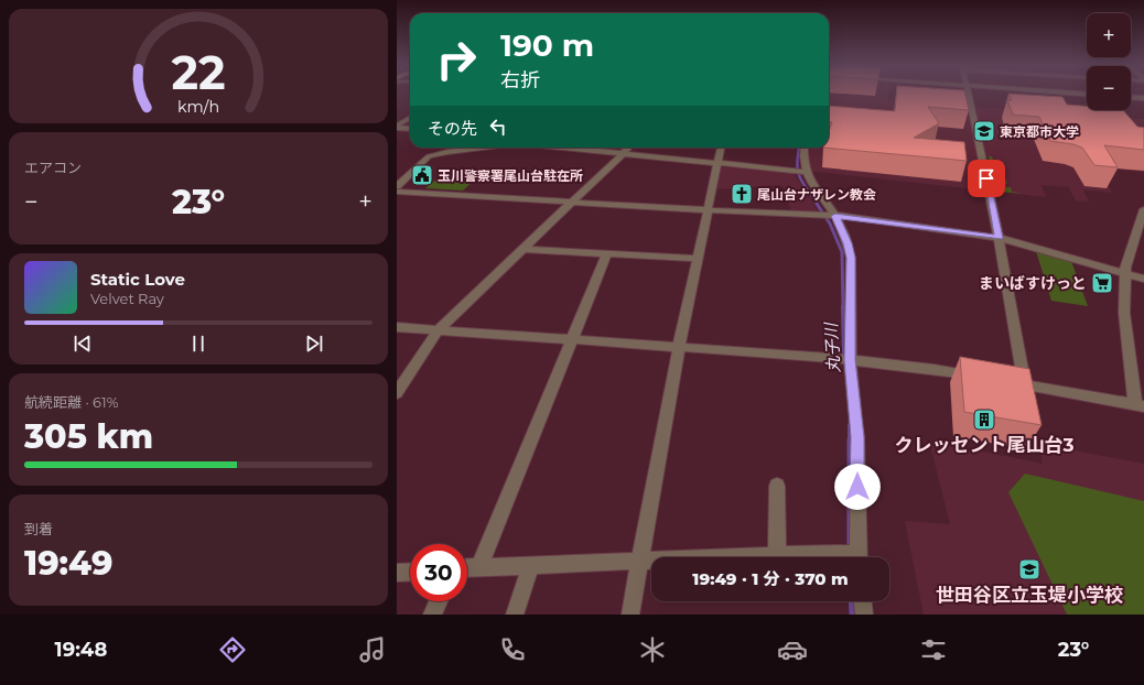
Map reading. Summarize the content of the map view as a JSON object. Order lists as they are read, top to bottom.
{
  "water": ["丸子川"],
  "places": {
    "school or university": ["東京都市大学", "世田谷区立玉堤小学校"],
    "public building": ["玉川警察署尾山台駐在所"],
    "church": ["尾山台ナザレン教会"],
    "supermarket": ["まいばすけっと"],
    "building": ["クレッセント尾山台3"]
  },
  "page": {
    "map_buttons": ["+", "−"],
    "turn": ["190 m", "右折"],
    "then": "その先",
    "tile": [
      "エアコン",
      ["航続距離 · 61%", "305 km"],
      ["到着", "19:49"]
    ],
    "heat": ["−", "23°", "+"],
    "song": ["Static Love", "Velvet Ray"],
    "limit": "30",
    "trip": "19:49 · 1 分 · 370 m",
    "tabs": ["19:48", "23°"],
    "gauge": ["22", "km/h"]
  }
}
